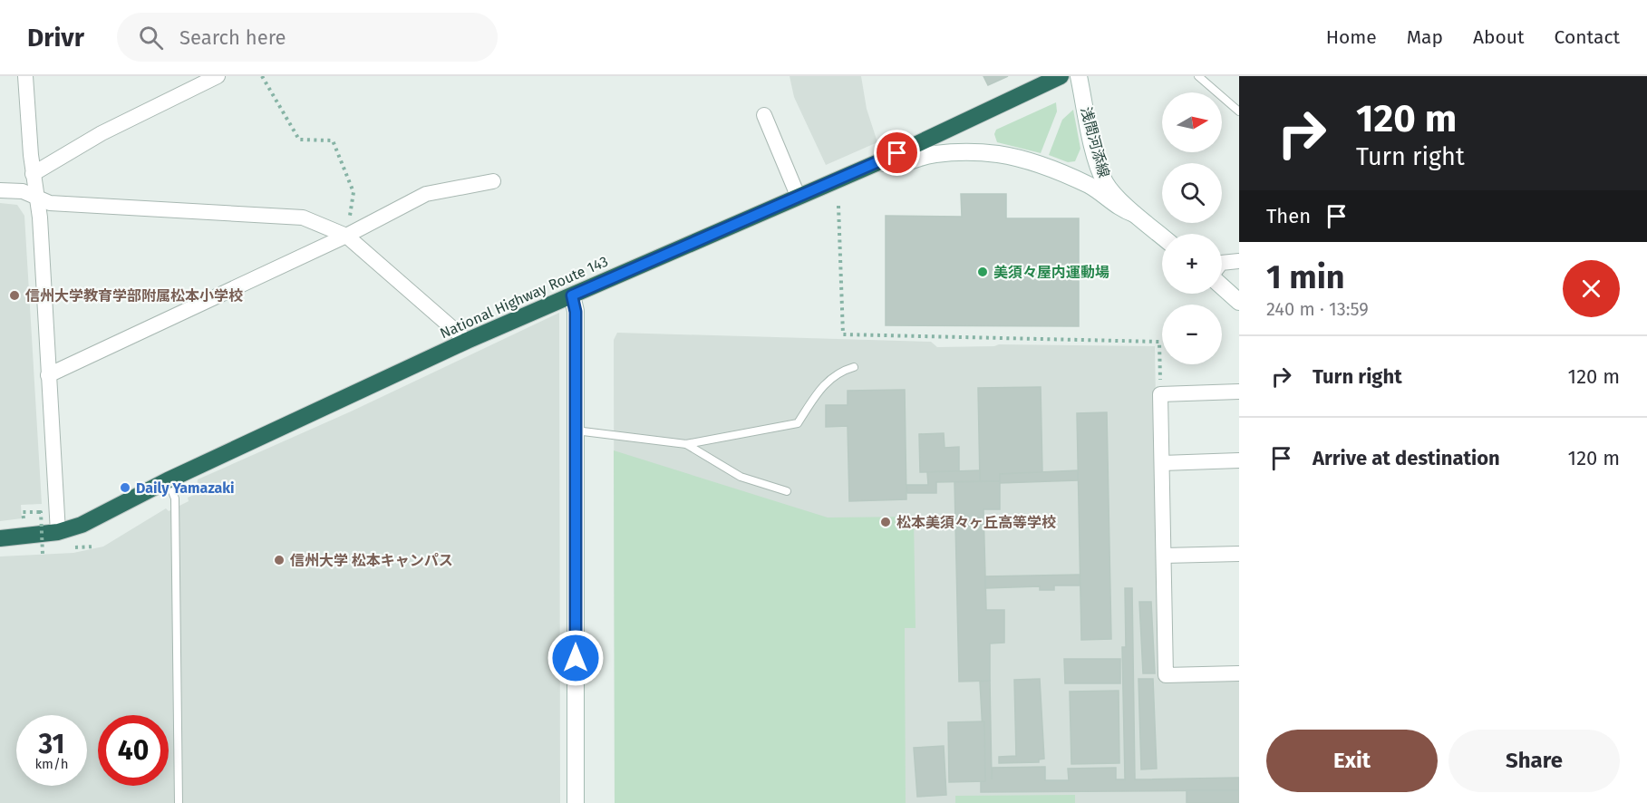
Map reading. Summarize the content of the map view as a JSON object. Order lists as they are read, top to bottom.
{
  "streets": {
    "highway": ["National Highway Route 143"],
    "main road": ["浅間河添線"]
  },
  "places": [
    "美須々屋内運動場",
    "信州大学教育学部附属松本小学校",
    "Daily Yamazaki",
    "松本美須々ヶ丘高等学校",
    "信州大学 松本キャンパス"
  ],
  "north": "right",
  "page": {
    "header": "Drivr",
    "search": "Search here",
    "nav": [
      "Home",
      "Map",
      "About",
      "Contact"
    ],
    "turn": ["120 m", "Turn right"],
    "map_buttons": ["+", "−"],
    "then": "Then",
    "heading": ["1 min", "240 m · 13:59"],
    "list": [
      {
        "name": "Turn right",
        "value": "120 m"
      },
      {
        "name": "Arrive at destination",
        "value": "120 m"
      }
    ],
    "speed": "31 km/h",
    "limit": "40",
    "buttons": ["Exit", "Share"]
  }
}
